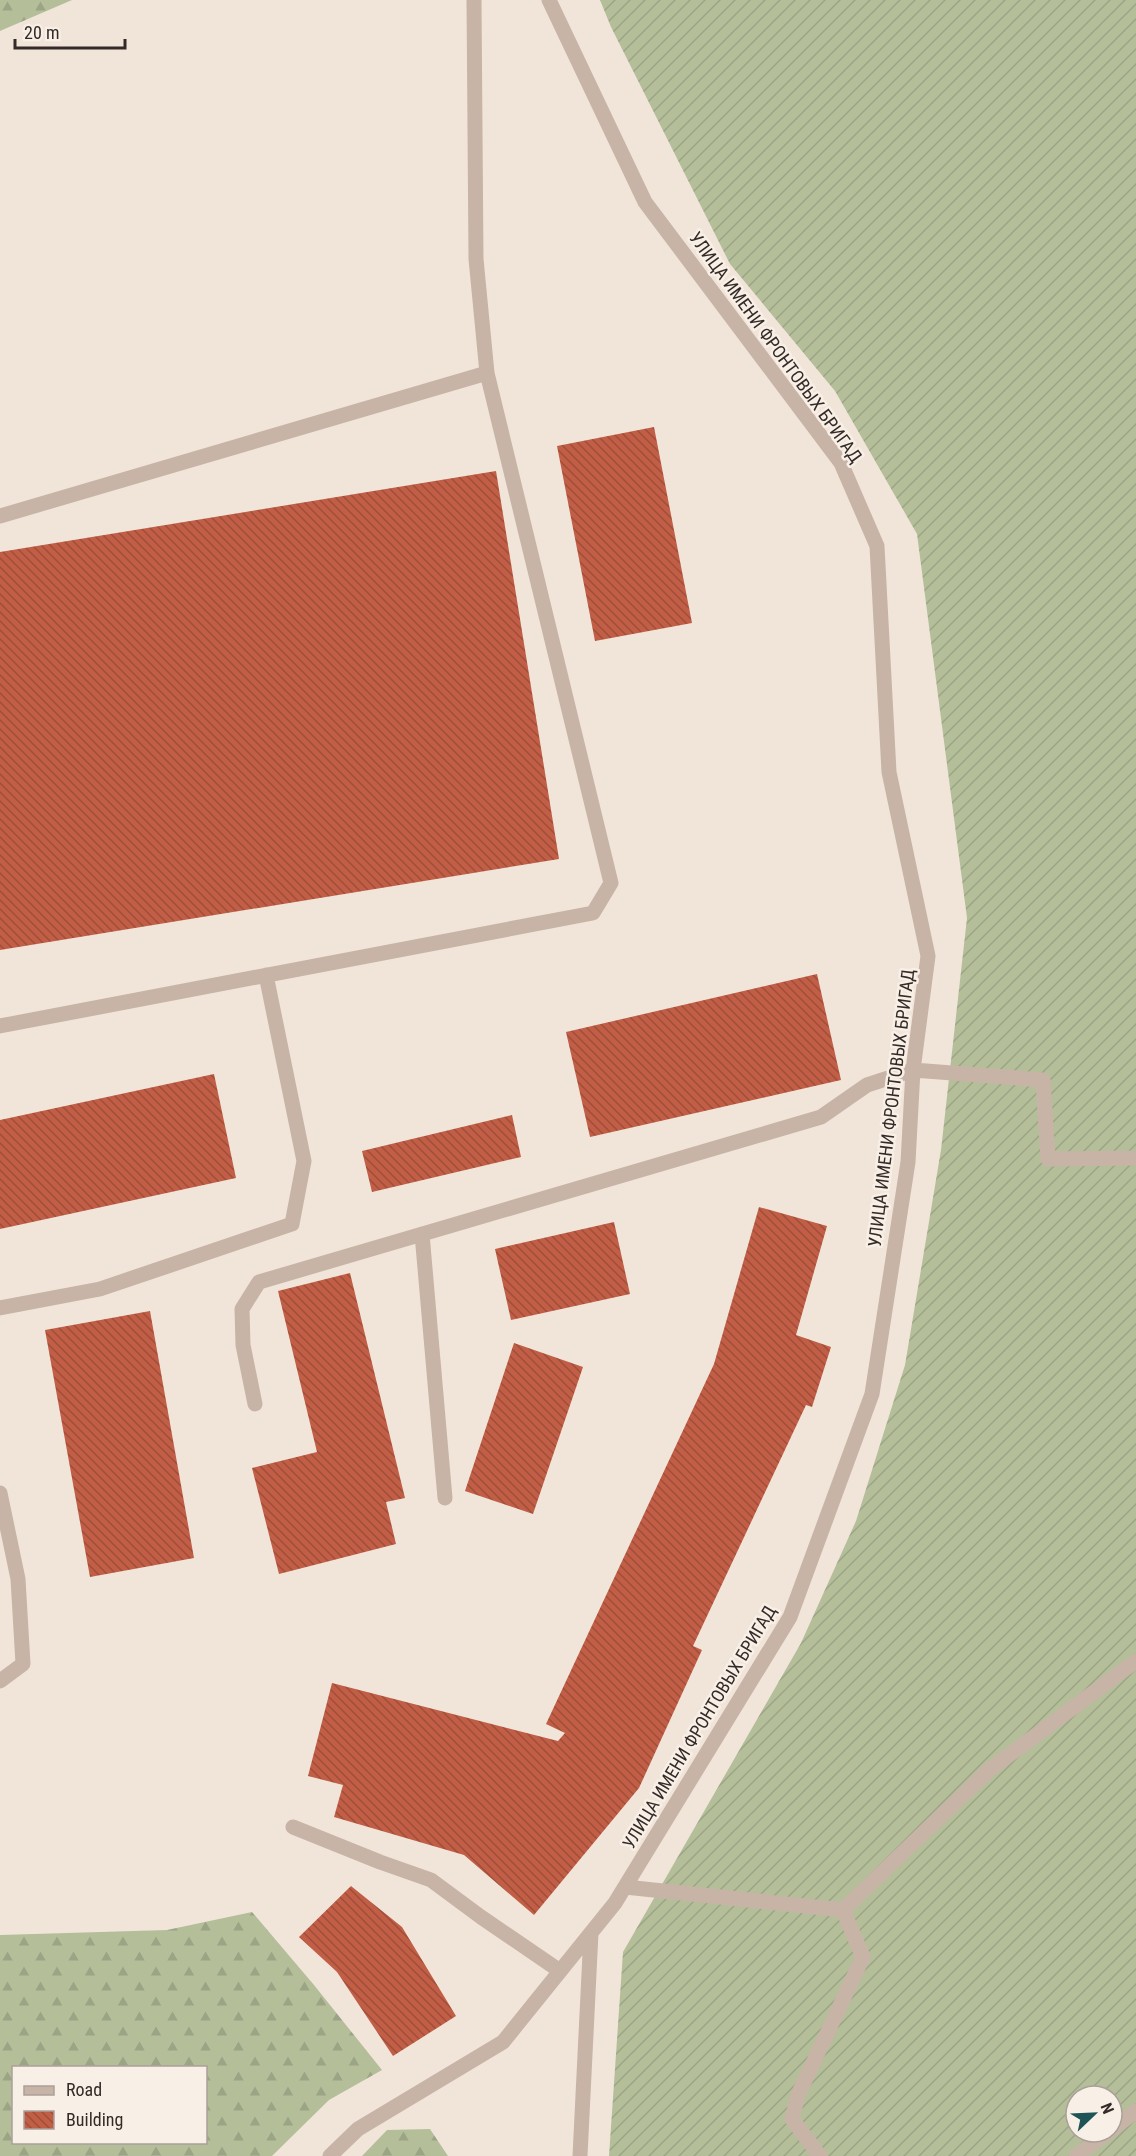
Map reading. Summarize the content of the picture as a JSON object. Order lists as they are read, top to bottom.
{
  "streets": {
    "street": ["УЛИЦА ИМЕНИ ФРОНТОВЫХ БРИГАД"]
  },
  "legend": ["Road", "Building"],
  "scale_bar": "20 m",
  "north": "top right"
}
